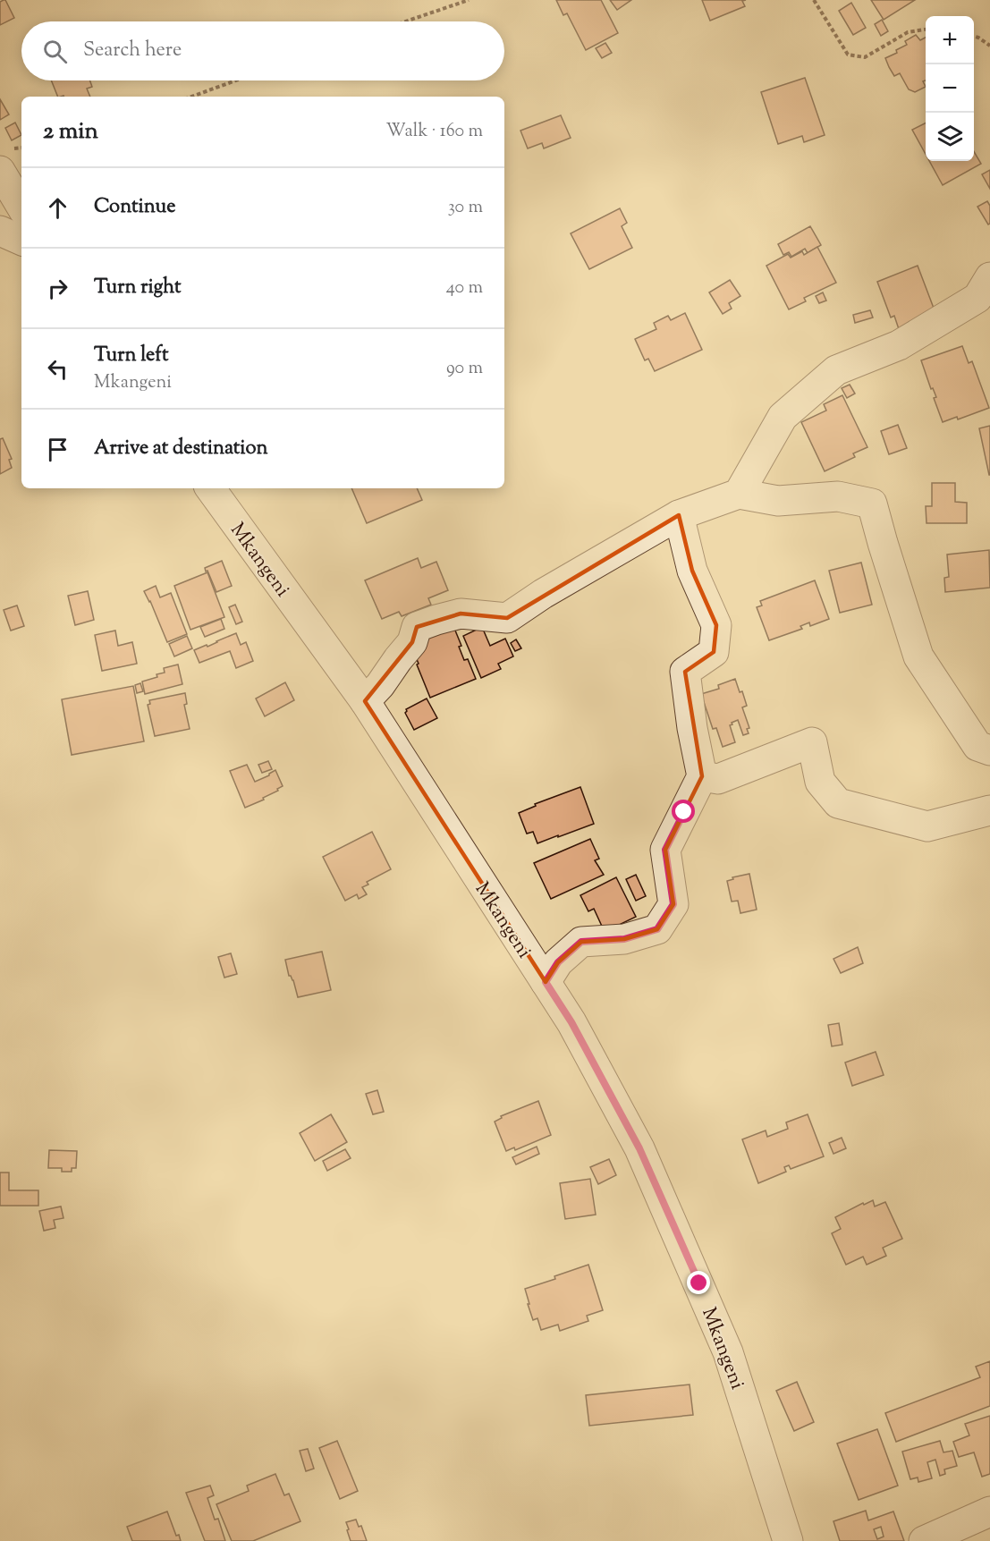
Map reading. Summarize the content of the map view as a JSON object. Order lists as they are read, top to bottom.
{
  "streets": {
    "street": ["Mkangeni"]
  },
  "page": {
    "map_buttons": ["+", "−"],
    "search": "Search here",
    "heading": ["2 min", "Walk · 160 m"],
    "list": [
      ["Continue", "30 m"],
      ["Turn right", "40 m"],
      ["Turn left", "Mkangeni", "90 m"],
      "Arrive at destination"
    ]
  }
}
